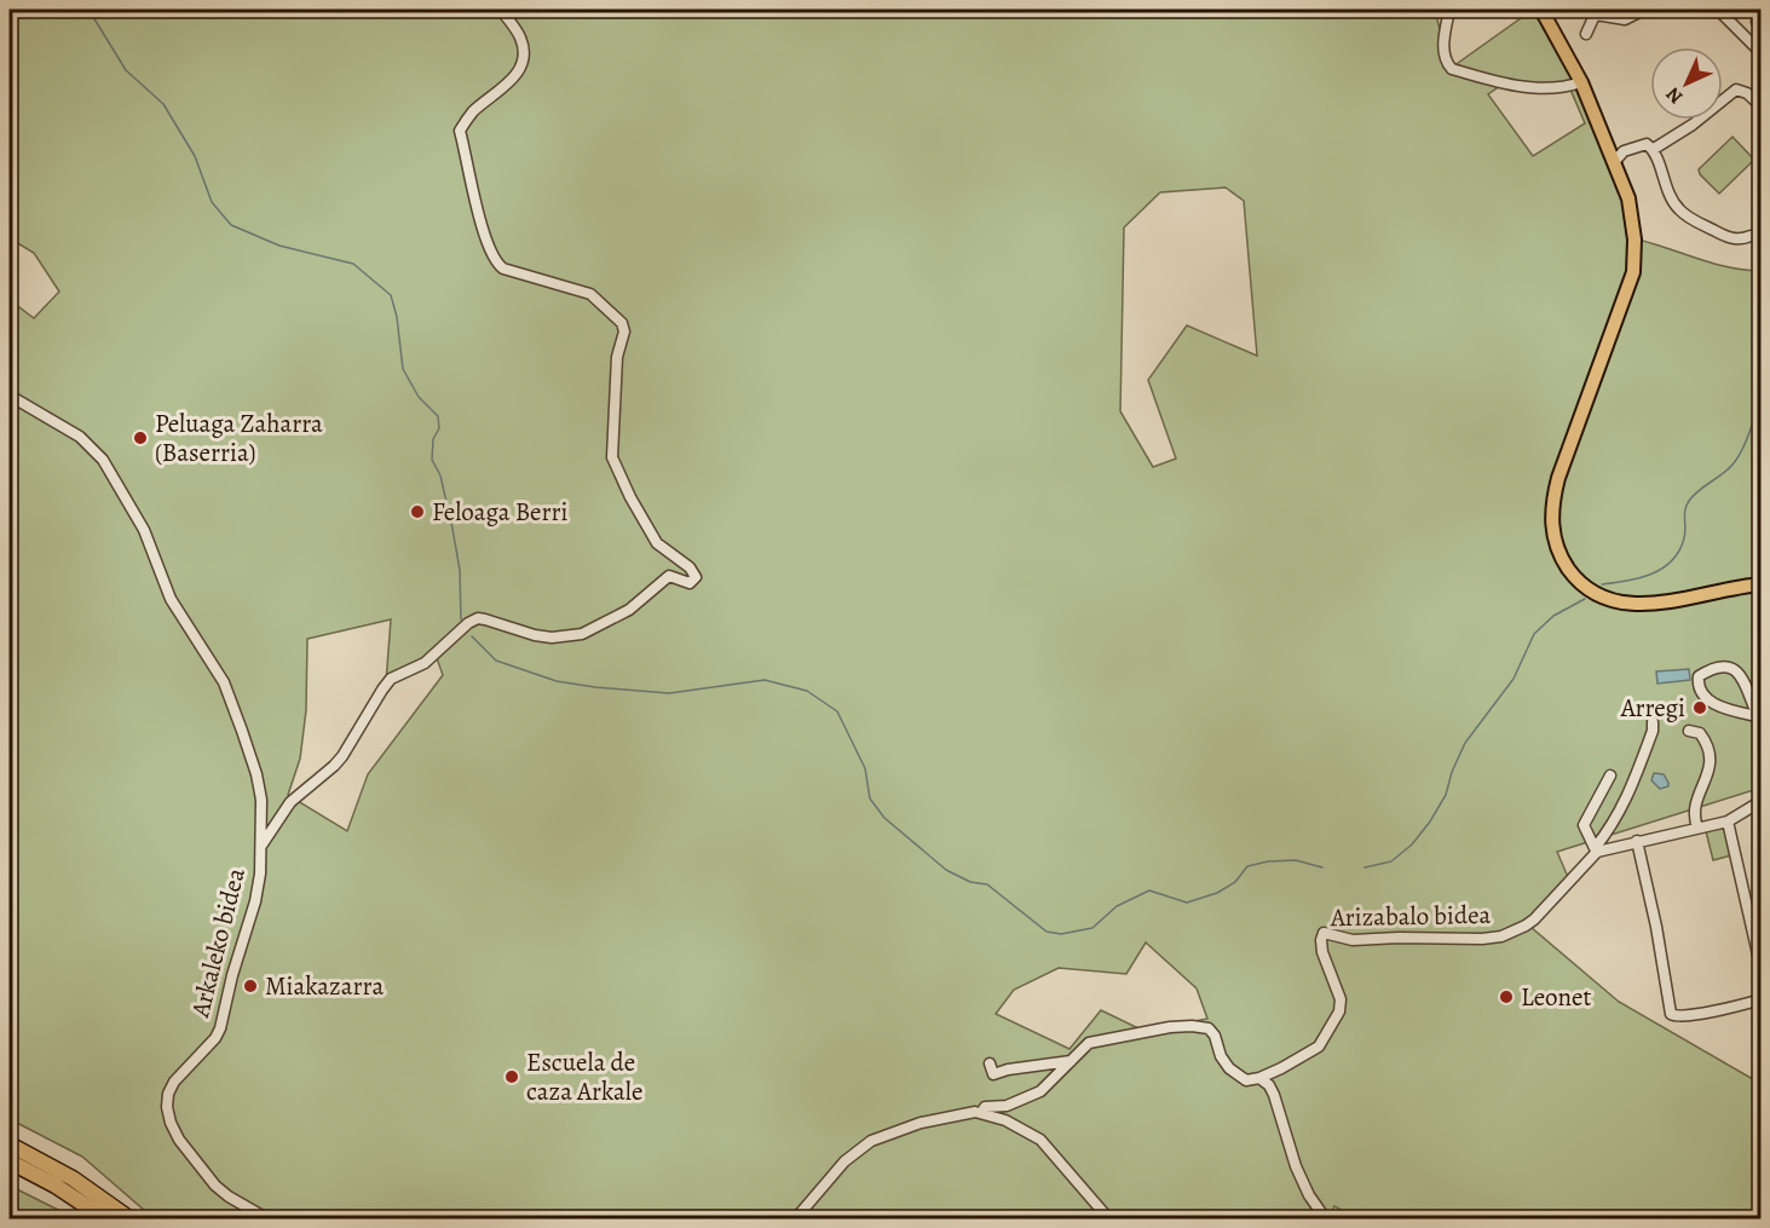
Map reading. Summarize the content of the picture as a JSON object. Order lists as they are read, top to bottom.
{
  "streets": {
    "street": ["Arizabalo bidea", "Arkaleko bidea"]
  },
  "places": [
    "Peluaga Zaharra (Baserria)",
    "Feloaga Berri",
    "Arregi",
    "Miakazarra",
    "Leonet",
    "Escuela de caza Arkale"
  ],
  "north": "bottom left"
}
